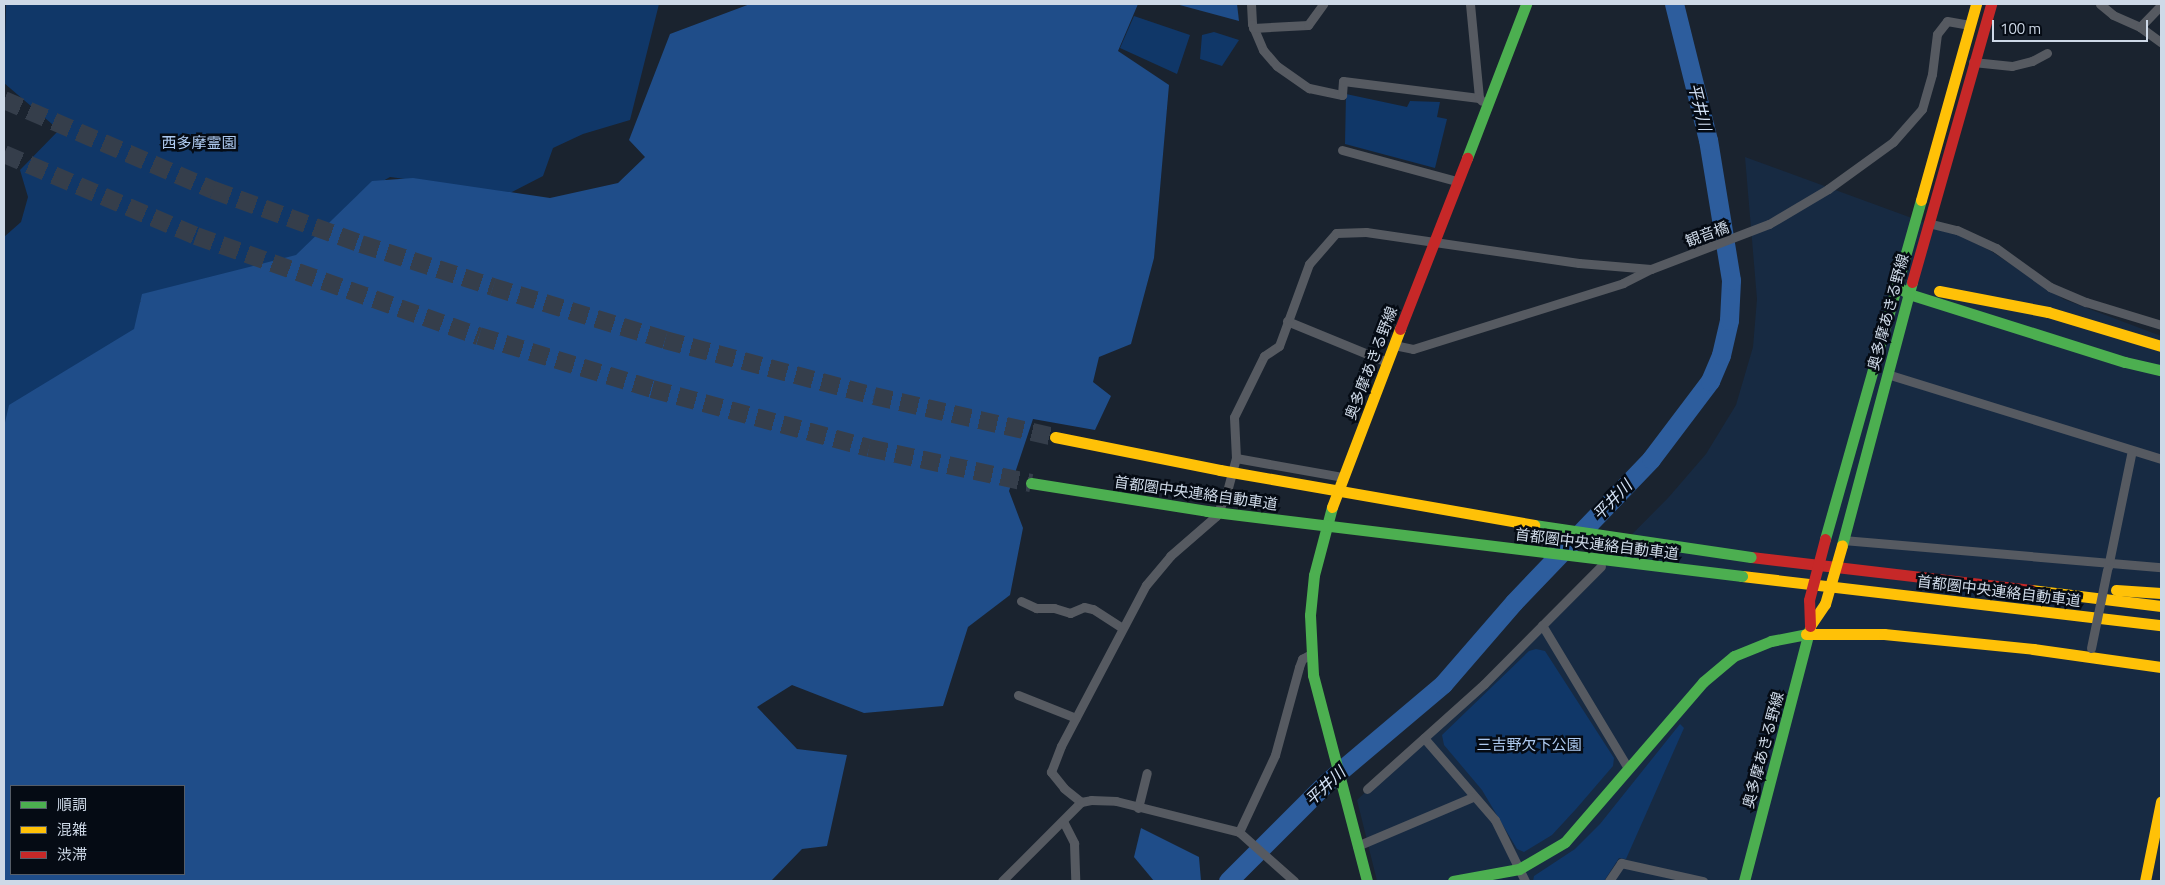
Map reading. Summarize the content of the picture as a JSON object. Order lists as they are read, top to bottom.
{
  "streets": {
    "main road": ["奥多摩あきる野線", "首都圏中央連絡自動車道"],
    "street": ["観音橋"]
  },
  "crossings": [
    ["観音橋", "奥多摩あきる野線"]
  ],
  "water": ["平井川"],
  "parks": ["西多摩霊園", "三吉野欠下公園"],
  "legend": ["順調", "混雑", "渋滞"],
  "scale_bar": "100 m"
}
